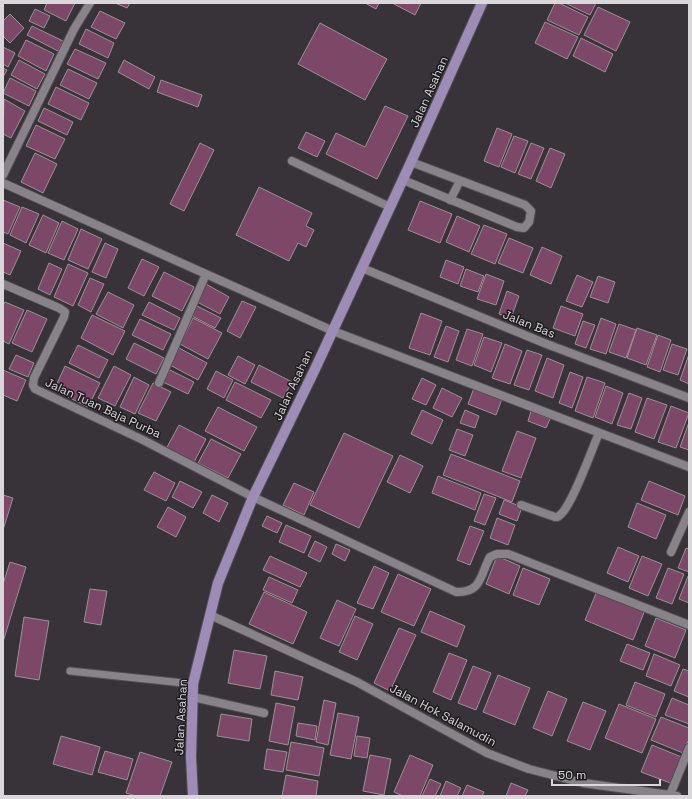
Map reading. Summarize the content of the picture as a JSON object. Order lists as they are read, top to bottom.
{
  "streets": {
    "main road": ["Jalan Asahan"],
    "street": ["Jalan Bas", "Jalan Tuan Baja Purba", "Jalan Hok Salamudin"]
  },
  "crossings": [
    ["Jalan Asahan", "Jalan Bas"],
    ["Jalan Asahan", "Jalan Tuan Baja Purba"],
    ["Jalan Asahan", "Jalan Hok Salamudin"]
  ],
  "scale_bar": "50 m"
}
